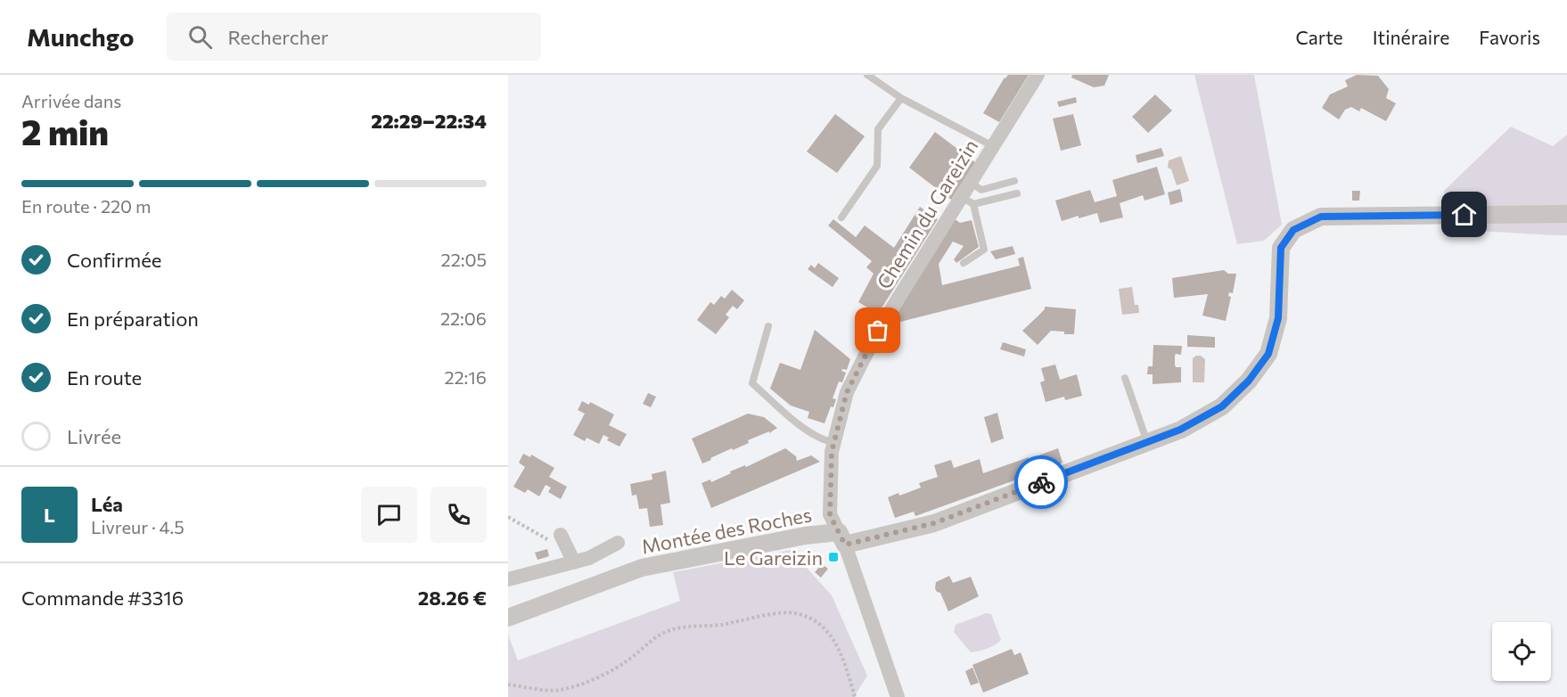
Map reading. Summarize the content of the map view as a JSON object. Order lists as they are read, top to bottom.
{
  "streets": {
    "street": ["Chemin du Gareizin", "Montée des Roches"]
  },
  "crossings": [
    ["Chemin du Gareizin", "Montée des Roches"]
  ],
  "places": {
    "transit": ["Le Gareizin"]
  },
  "page": {
    "header": "Munchgo",
    "search": "Rechercher",
    "nav": ["Carte", "Itinéraire", "Favoris"],
    "heading": ["2 min", "Arrivée dans", "22:29–22:34"],
    "panel": [
      "Léa",
      "Livreur · 4.5",
      "Commande #3316",
      "28.26 €"
    ],
    "bar": "En route · 220 m",
    "list": [
      ["Confirmée", "22:05"],
      ["En préparation", "22:06"],
      ["En route", "22:16"],
      "Livrée"
    ],
    "round": "L"
  }
}
